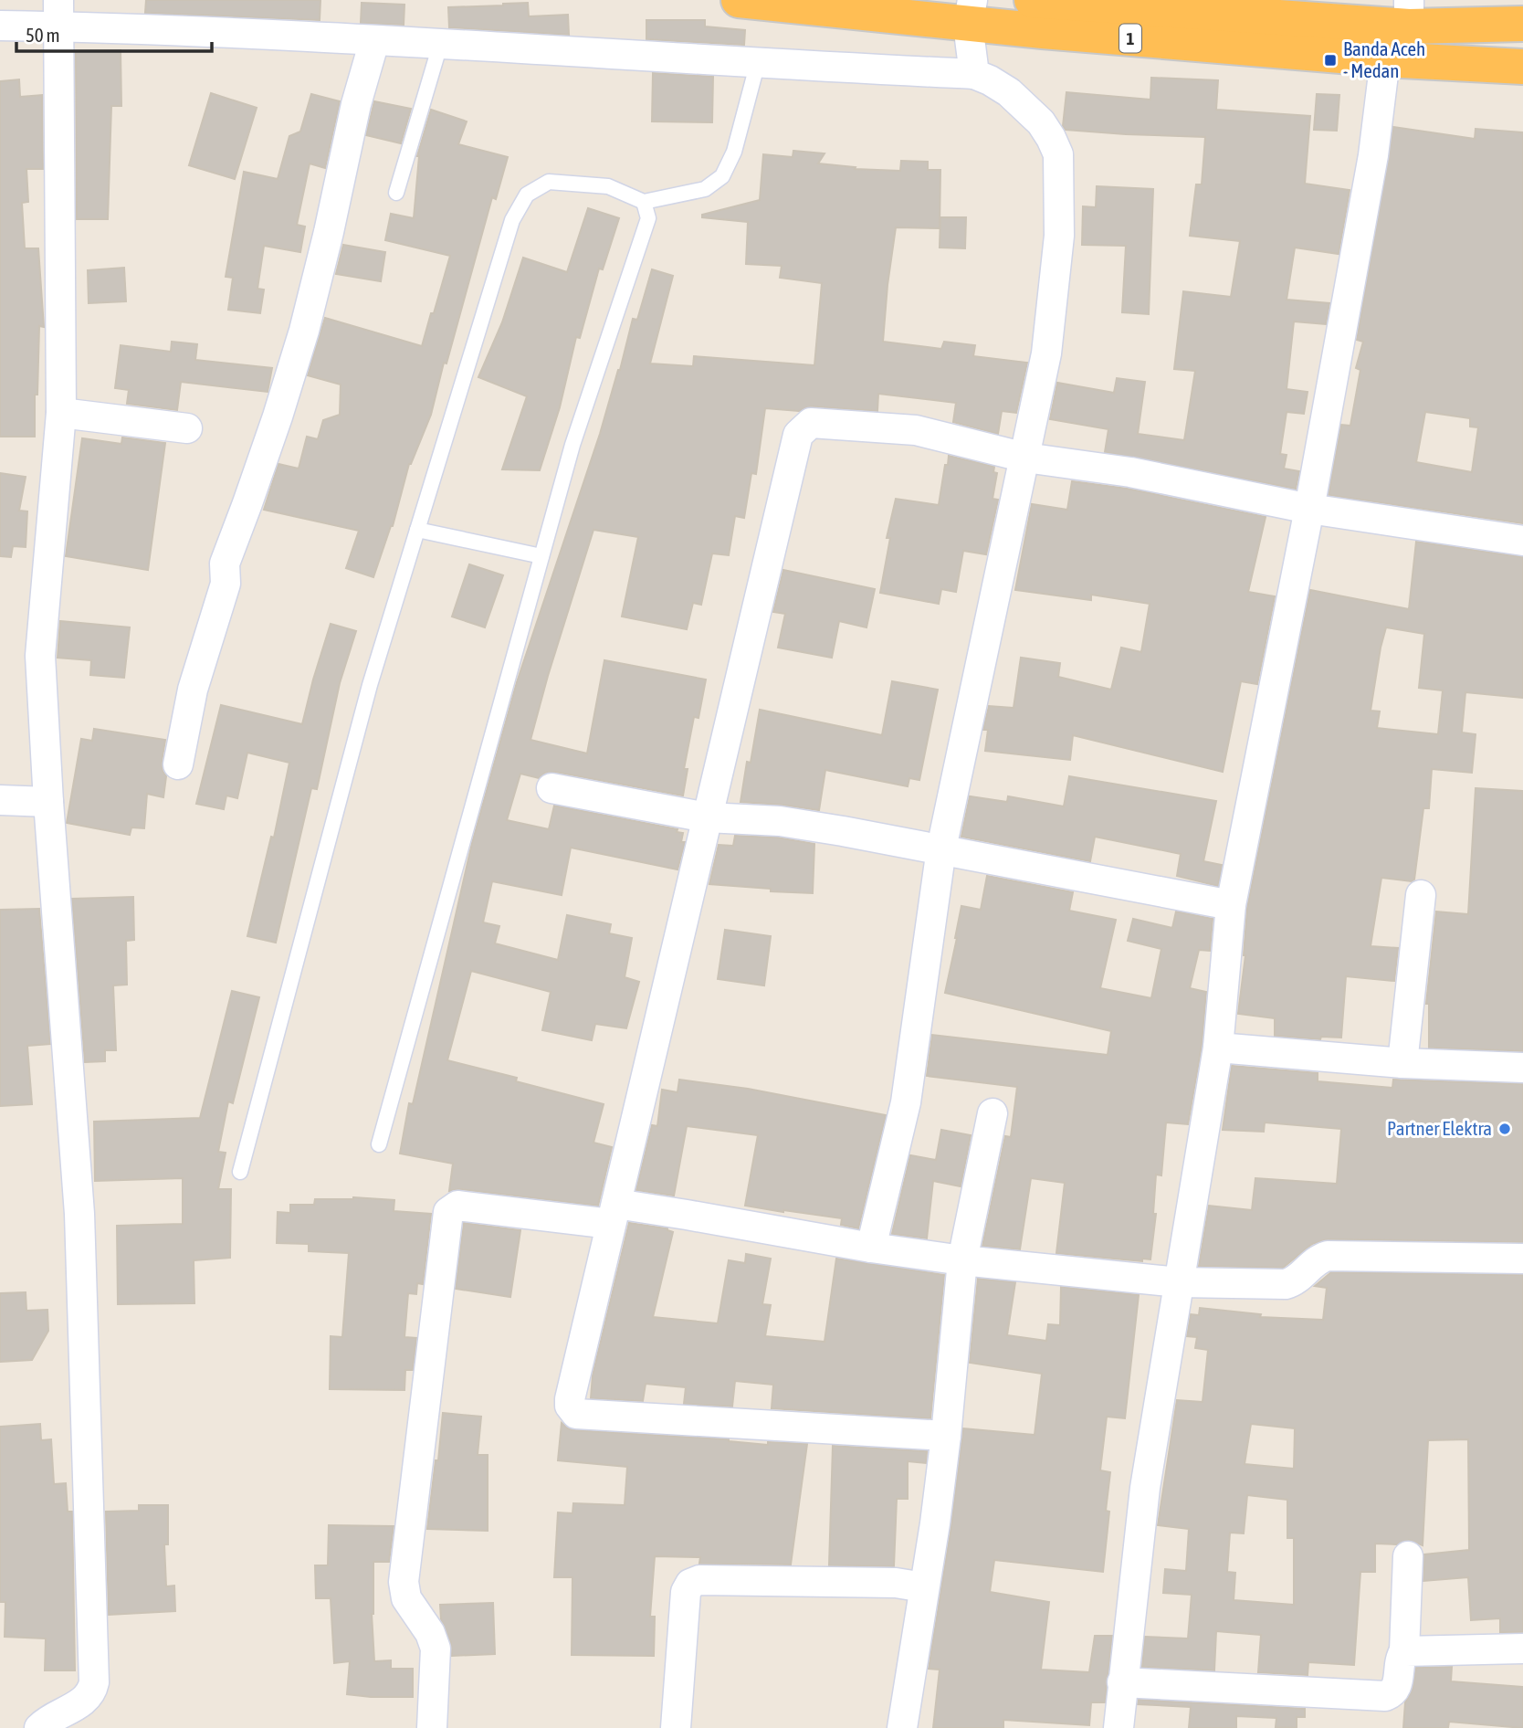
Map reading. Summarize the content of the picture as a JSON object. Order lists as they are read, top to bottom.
{
  "streets": {
    "highway": ["1"]
  },
  "places": {
    "transit": ["Banda Aceh - Medan"],
    "other": ["Partner Elektra"]
  },
  "scale_bar": "50 m"
}
